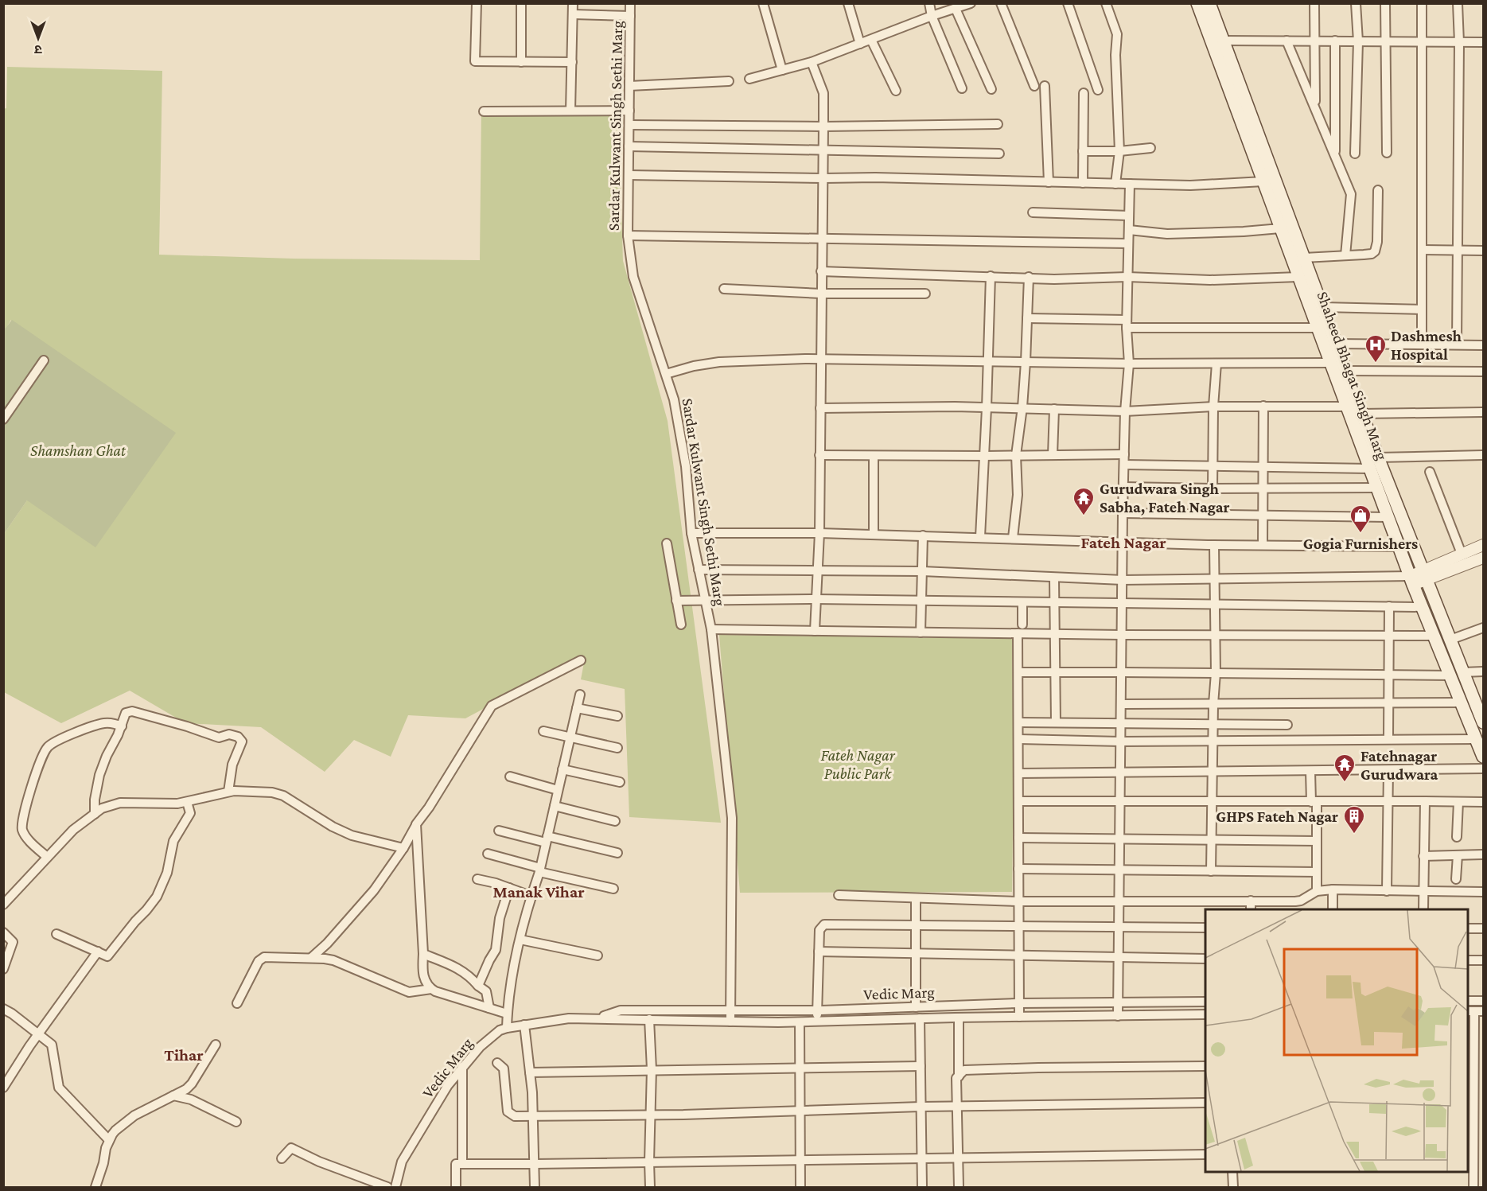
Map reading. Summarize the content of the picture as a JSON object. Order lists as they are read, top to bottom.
{
  "streets": {
    "main road": ["Shaheed Bhagat Singh Marg"],
    "street": ["Sardar Kulwant Singh Sethi Marg", "Vedic Marg"]
  },
  "crossings": [
    ["Sardar Kulwant Singh Sethi Marg", "Vedic Marg"]
  ],
  "districts": ["Fateh Nagar", "Manak Vihar", "Tihar"],
  "parks": ["Shamshan Ghat", "Fateh Nagar Public Park"],
  "places": {
    "hospital": ["Dashmesh Hospital"],
    "temple": ["Gurudwara Singh Sabha, Fateh Nagar", "Fatehnagar Gurudwara"],
    "shop": ["Gogia Furnishers"],
    "building": ["GHPS Fateh Nagar"]
  },
  "north": "bottom"
}
